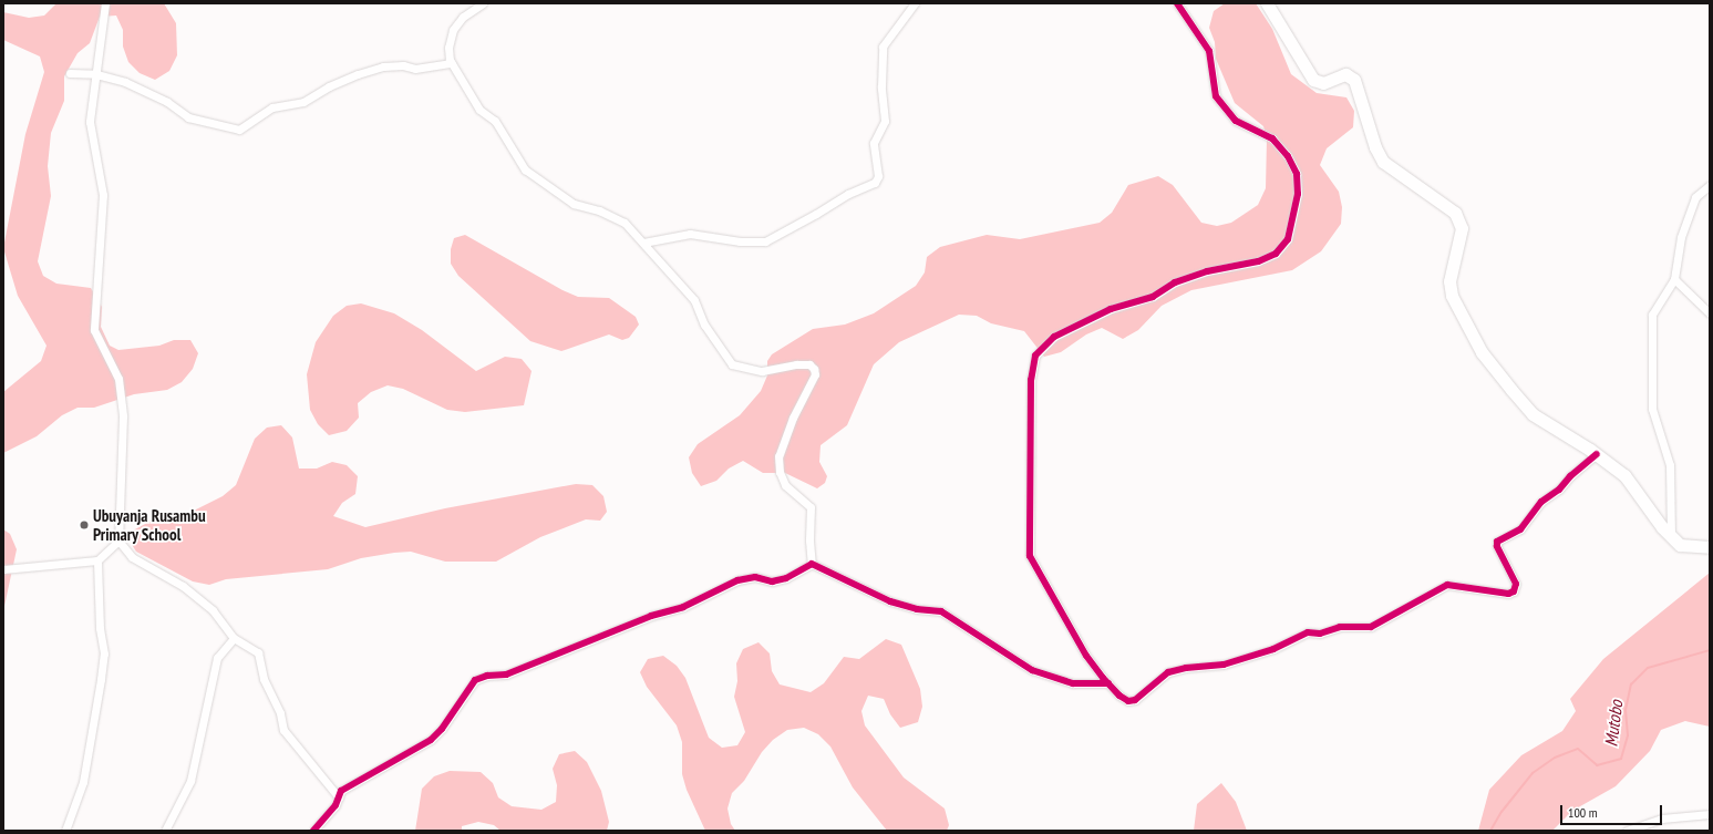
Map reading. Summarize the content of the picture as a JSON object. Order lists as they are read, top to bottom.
{
  "water": ["Mutobo"],
  "places": ["Ubuyanja Rusambu Primary School"],
  "scale_bar": "100 m"
}
